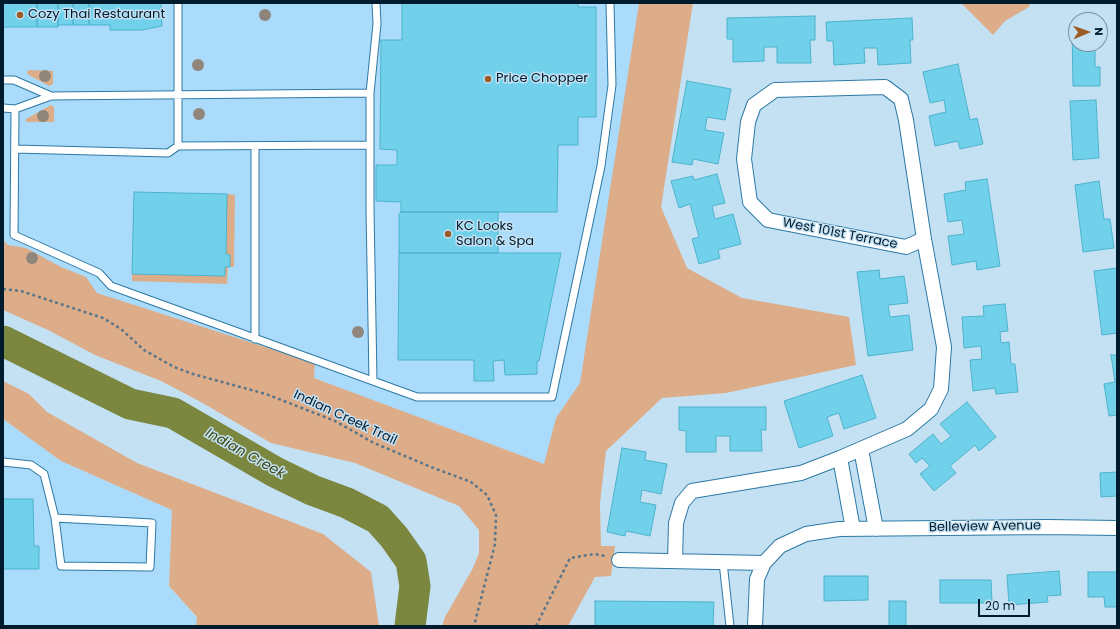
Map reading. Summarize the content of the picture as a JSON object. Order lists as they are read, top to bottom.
{
  "streets": {
    "street": ["West 101st Terrace", "Belleview Avenue"],
    "path": ["Indian Creek Trail"]
  },
  "water": ["Indian Creek"],
  "places": ["Cozy Thai Restaurant", "Price Chopper", "KC Looks Salon & Spa"],
  "scale_bar": "20 m",
  "north": "right"
}
